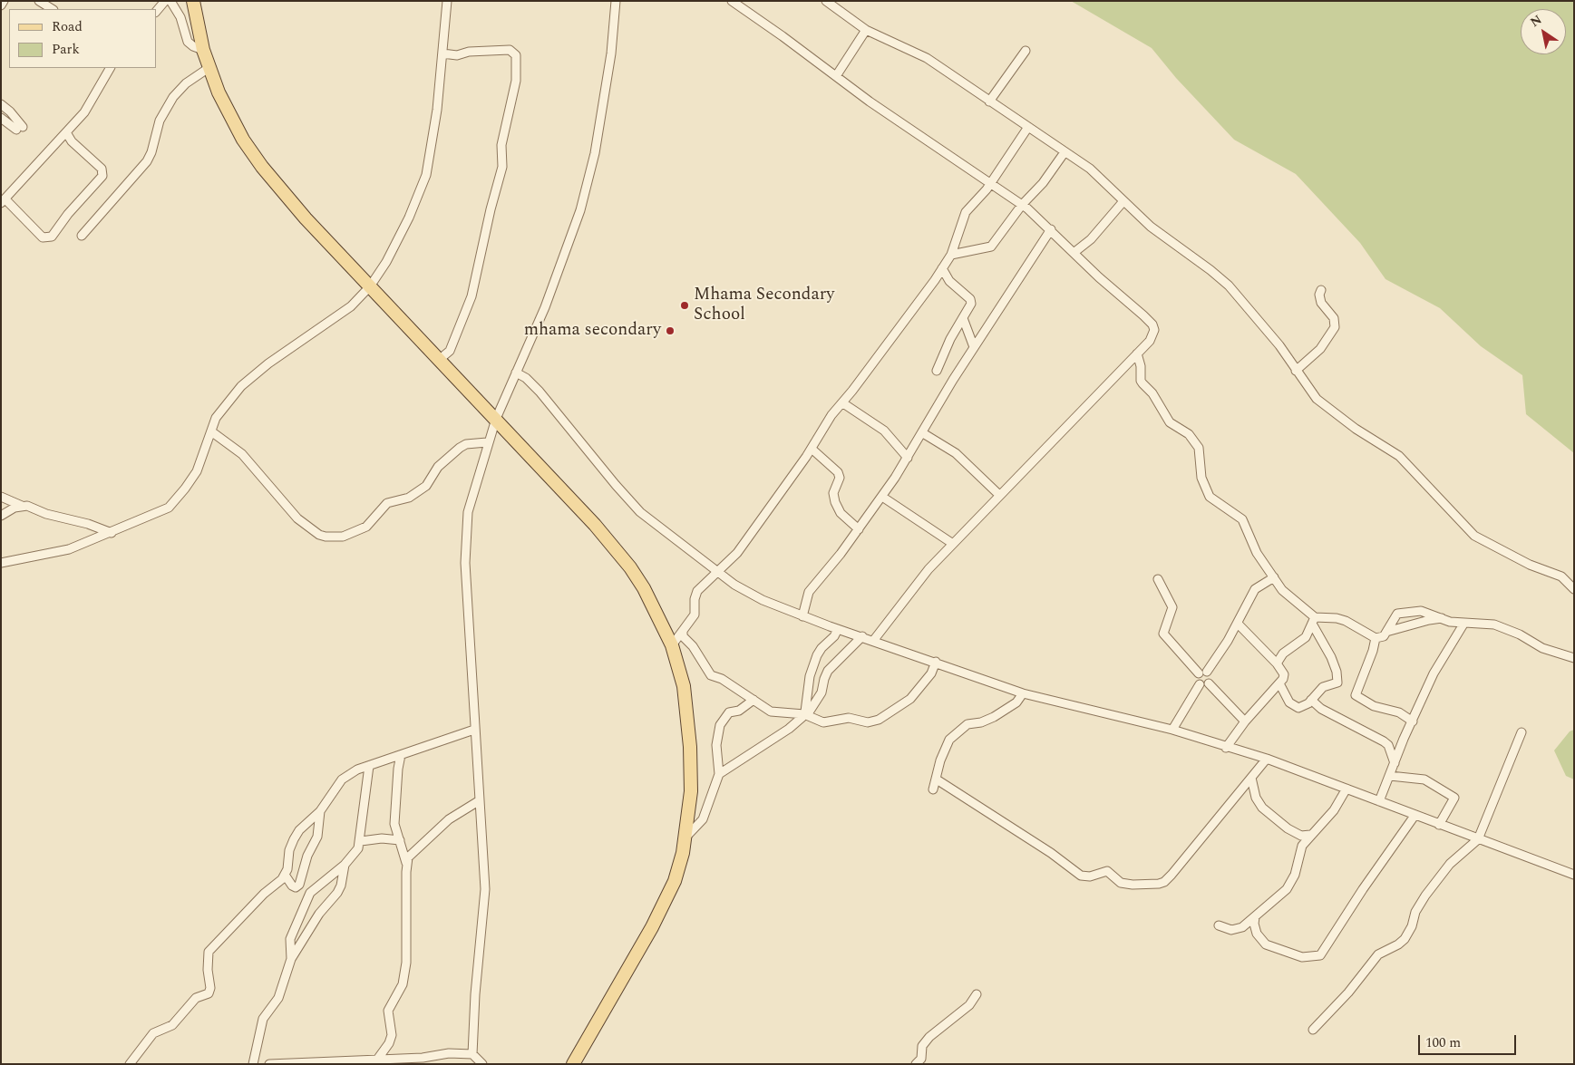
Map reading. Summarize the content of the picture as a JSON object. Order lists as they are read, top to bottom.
{
  "places": ["Mhama Secondary School", "mhama secondary"],
  "legend": ["Road", "Park"],
  "scale_bar": "100 m",
  "north": "top left"
}
